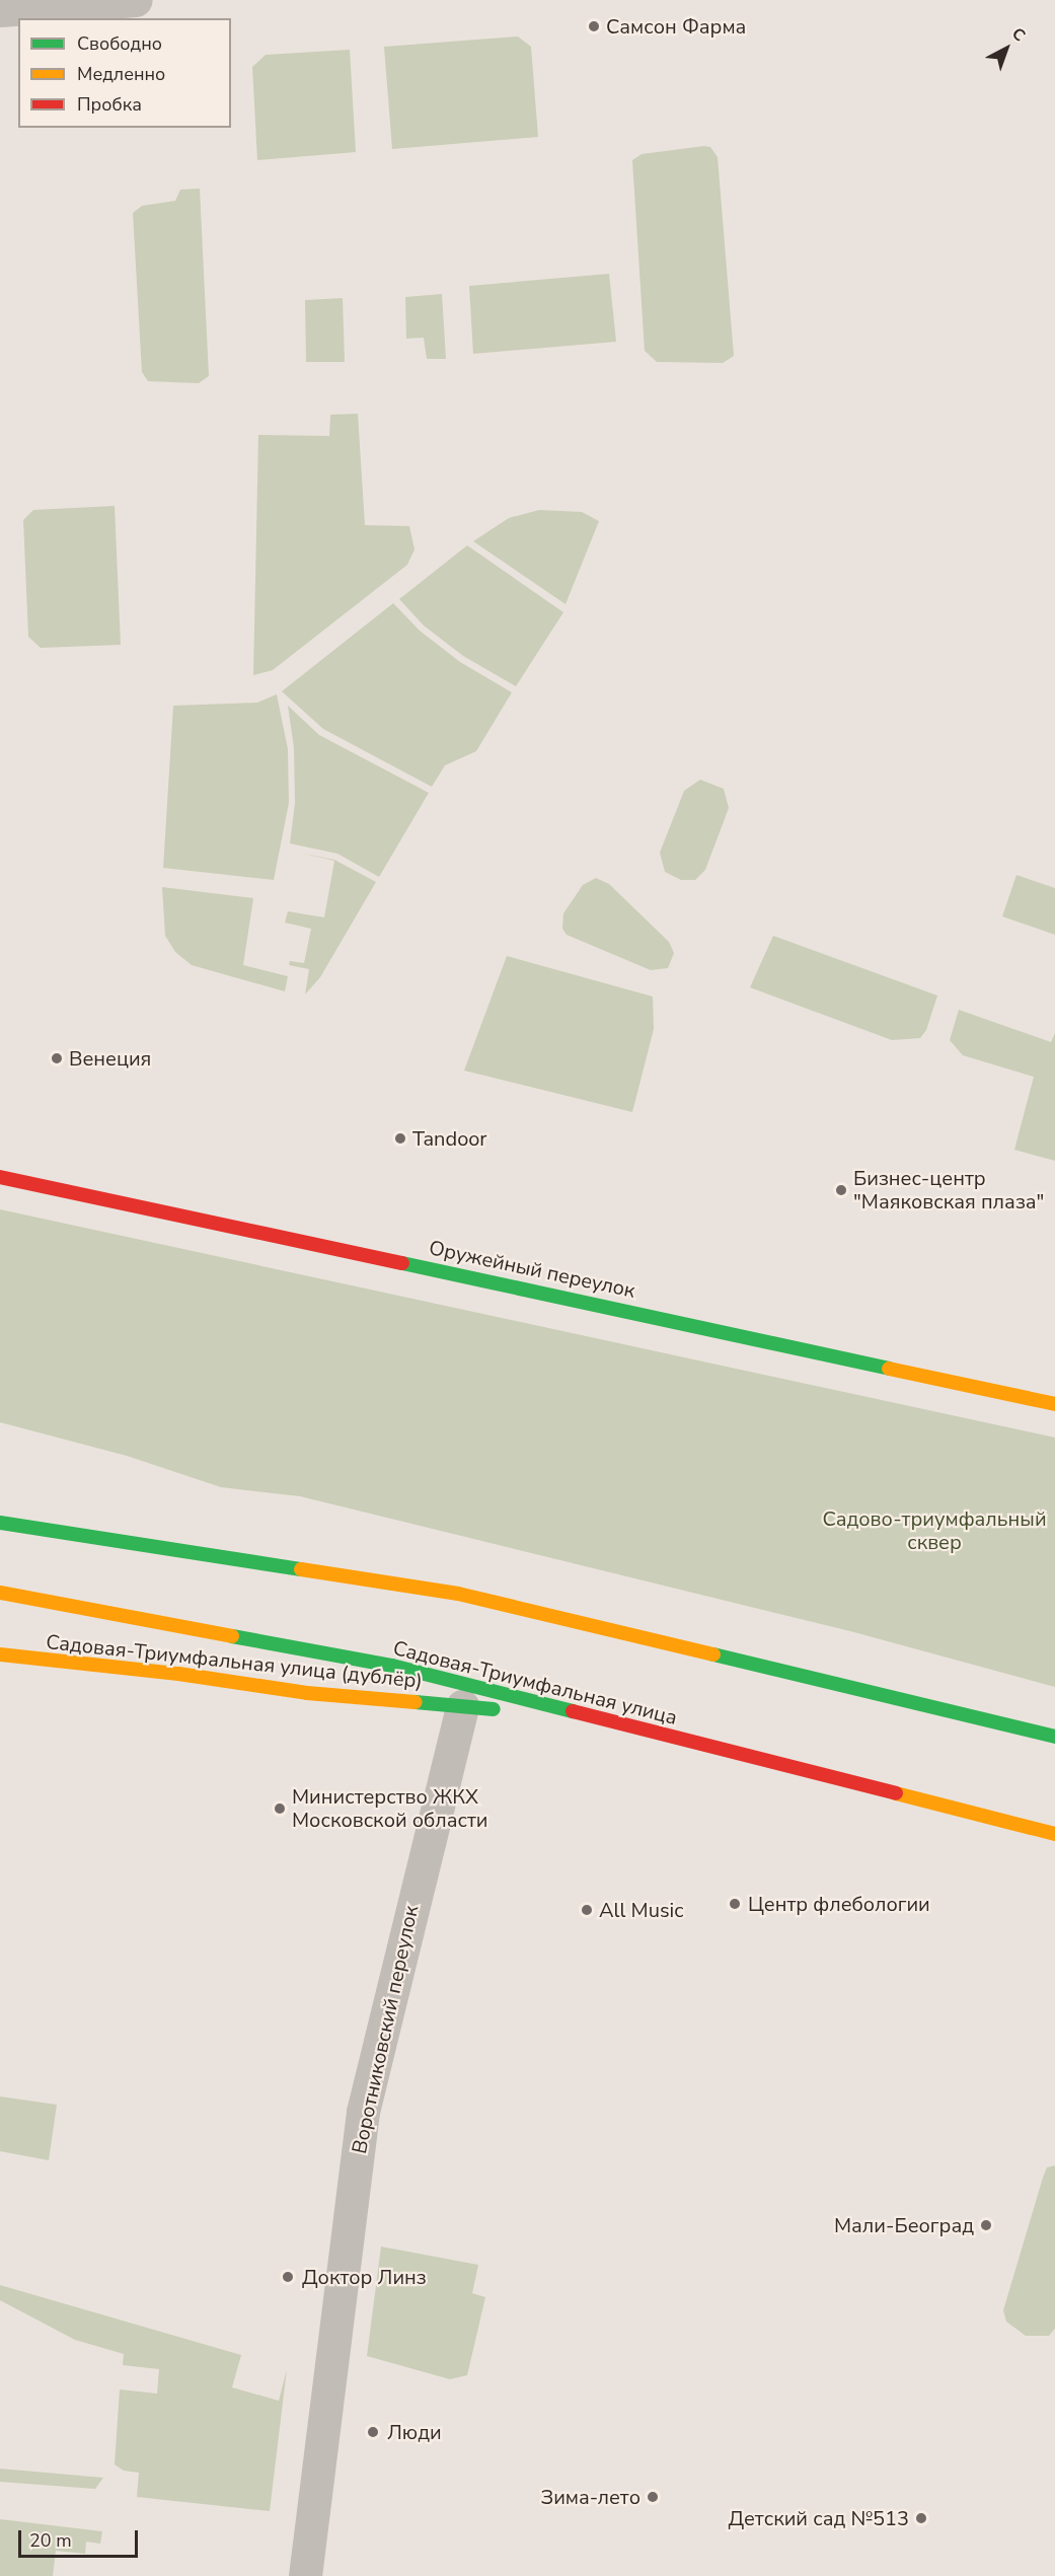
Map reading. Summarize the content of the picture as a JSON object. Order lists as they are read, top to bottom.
{
  "streets": {
    "main road": ["Оружейный переулок", "Садовая-Триумфальная улица (дублёр)", "Садовая-Триумфальная улица"],
    "street": ["Воротниковский переулок"]
  },
  "crossings": [
    ["Садовая-Триумфальная улица (дублёр)", "Садовая-Триумфальная улица"],
    ["Садовая-Триумфальная улица (дублёр)", "Воротниковский переулок"]
  ],
  "parks": ["Садово-триумфальный сквер"],
  "places": [
    "Самсон Фарма",
    "Венеция",
    "Tandoor",
    "Бизнес-центр \"Маяковская плаза\"",
    "Министерство ЖКХ Московской области",
    "Центр флебологии",
    "All Music",
    "Мали-Београд",
    "Доктор Линз",
    "Люди",
    "Зима-лето",
    "Детский сад №513"
  ],
  "legend": ["Свободно", "Медленно", "Пробка"],
  "scale_bar": "20 m",
  "north": "top right"
}
